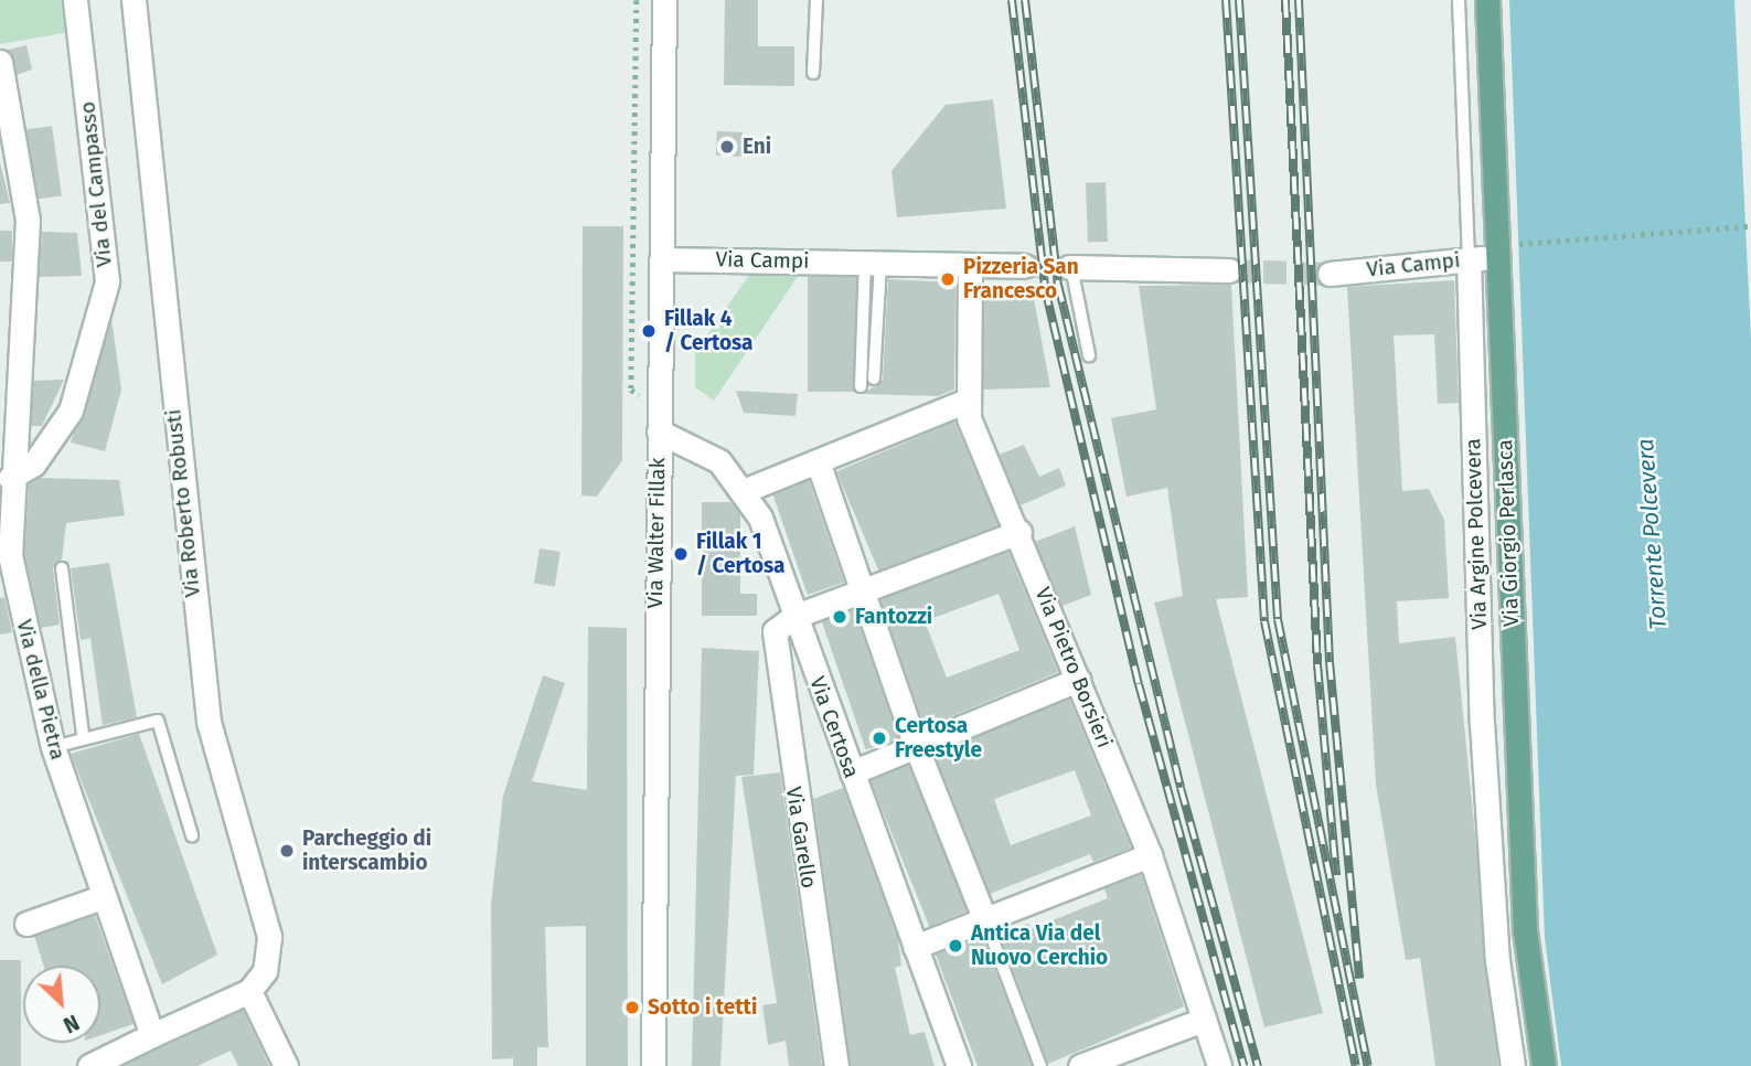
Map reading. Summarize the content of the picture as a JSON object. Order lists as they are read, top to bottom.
{
  "streets": {
    "main road": ["Via Giorgio Perlasca"],
    "street": [
      "Via del Campasso",
      "Via Campi",
      "Via Roberto Robusti",
      "Via Walter Fillak",
      "Via Argine Polcevera",
      "Via Pietro Borsieri",
      "Via della Pietra",
      "Via Certosa",
      "Via Garello"
    ]
  },
  "crossings": [
    ["Via del Campasso", "Via della Pietra"],
    ["Via Campi", "Via Walter Fillak"],
    ["Via Campi", "Via Giorgio Perlasca"],
    ["Via Campi", "Via Argine Polcevera"],
    ["Via Campi", "Via Pietro Borsieri"],
    ["Via Walter Fillak", "Via Certosa"],
    ["Via Certosa", "Via Garello"]
  ],
  "water": ["Torrente Polcevera"],
  "places": [
    "Eni",
    "Pizzeria San Francesco",
    "Fillak 4 / Certosa",
    "Fillak 1 / Certosa",
    "Fantozzi",
    "Certosa Freestyle",
    "Parcheggio di interscambio",
    "Antica Via del Nuovo Cerchio",
    "Sotto i tetti"
  ],
  "north": "bottom right"
}
